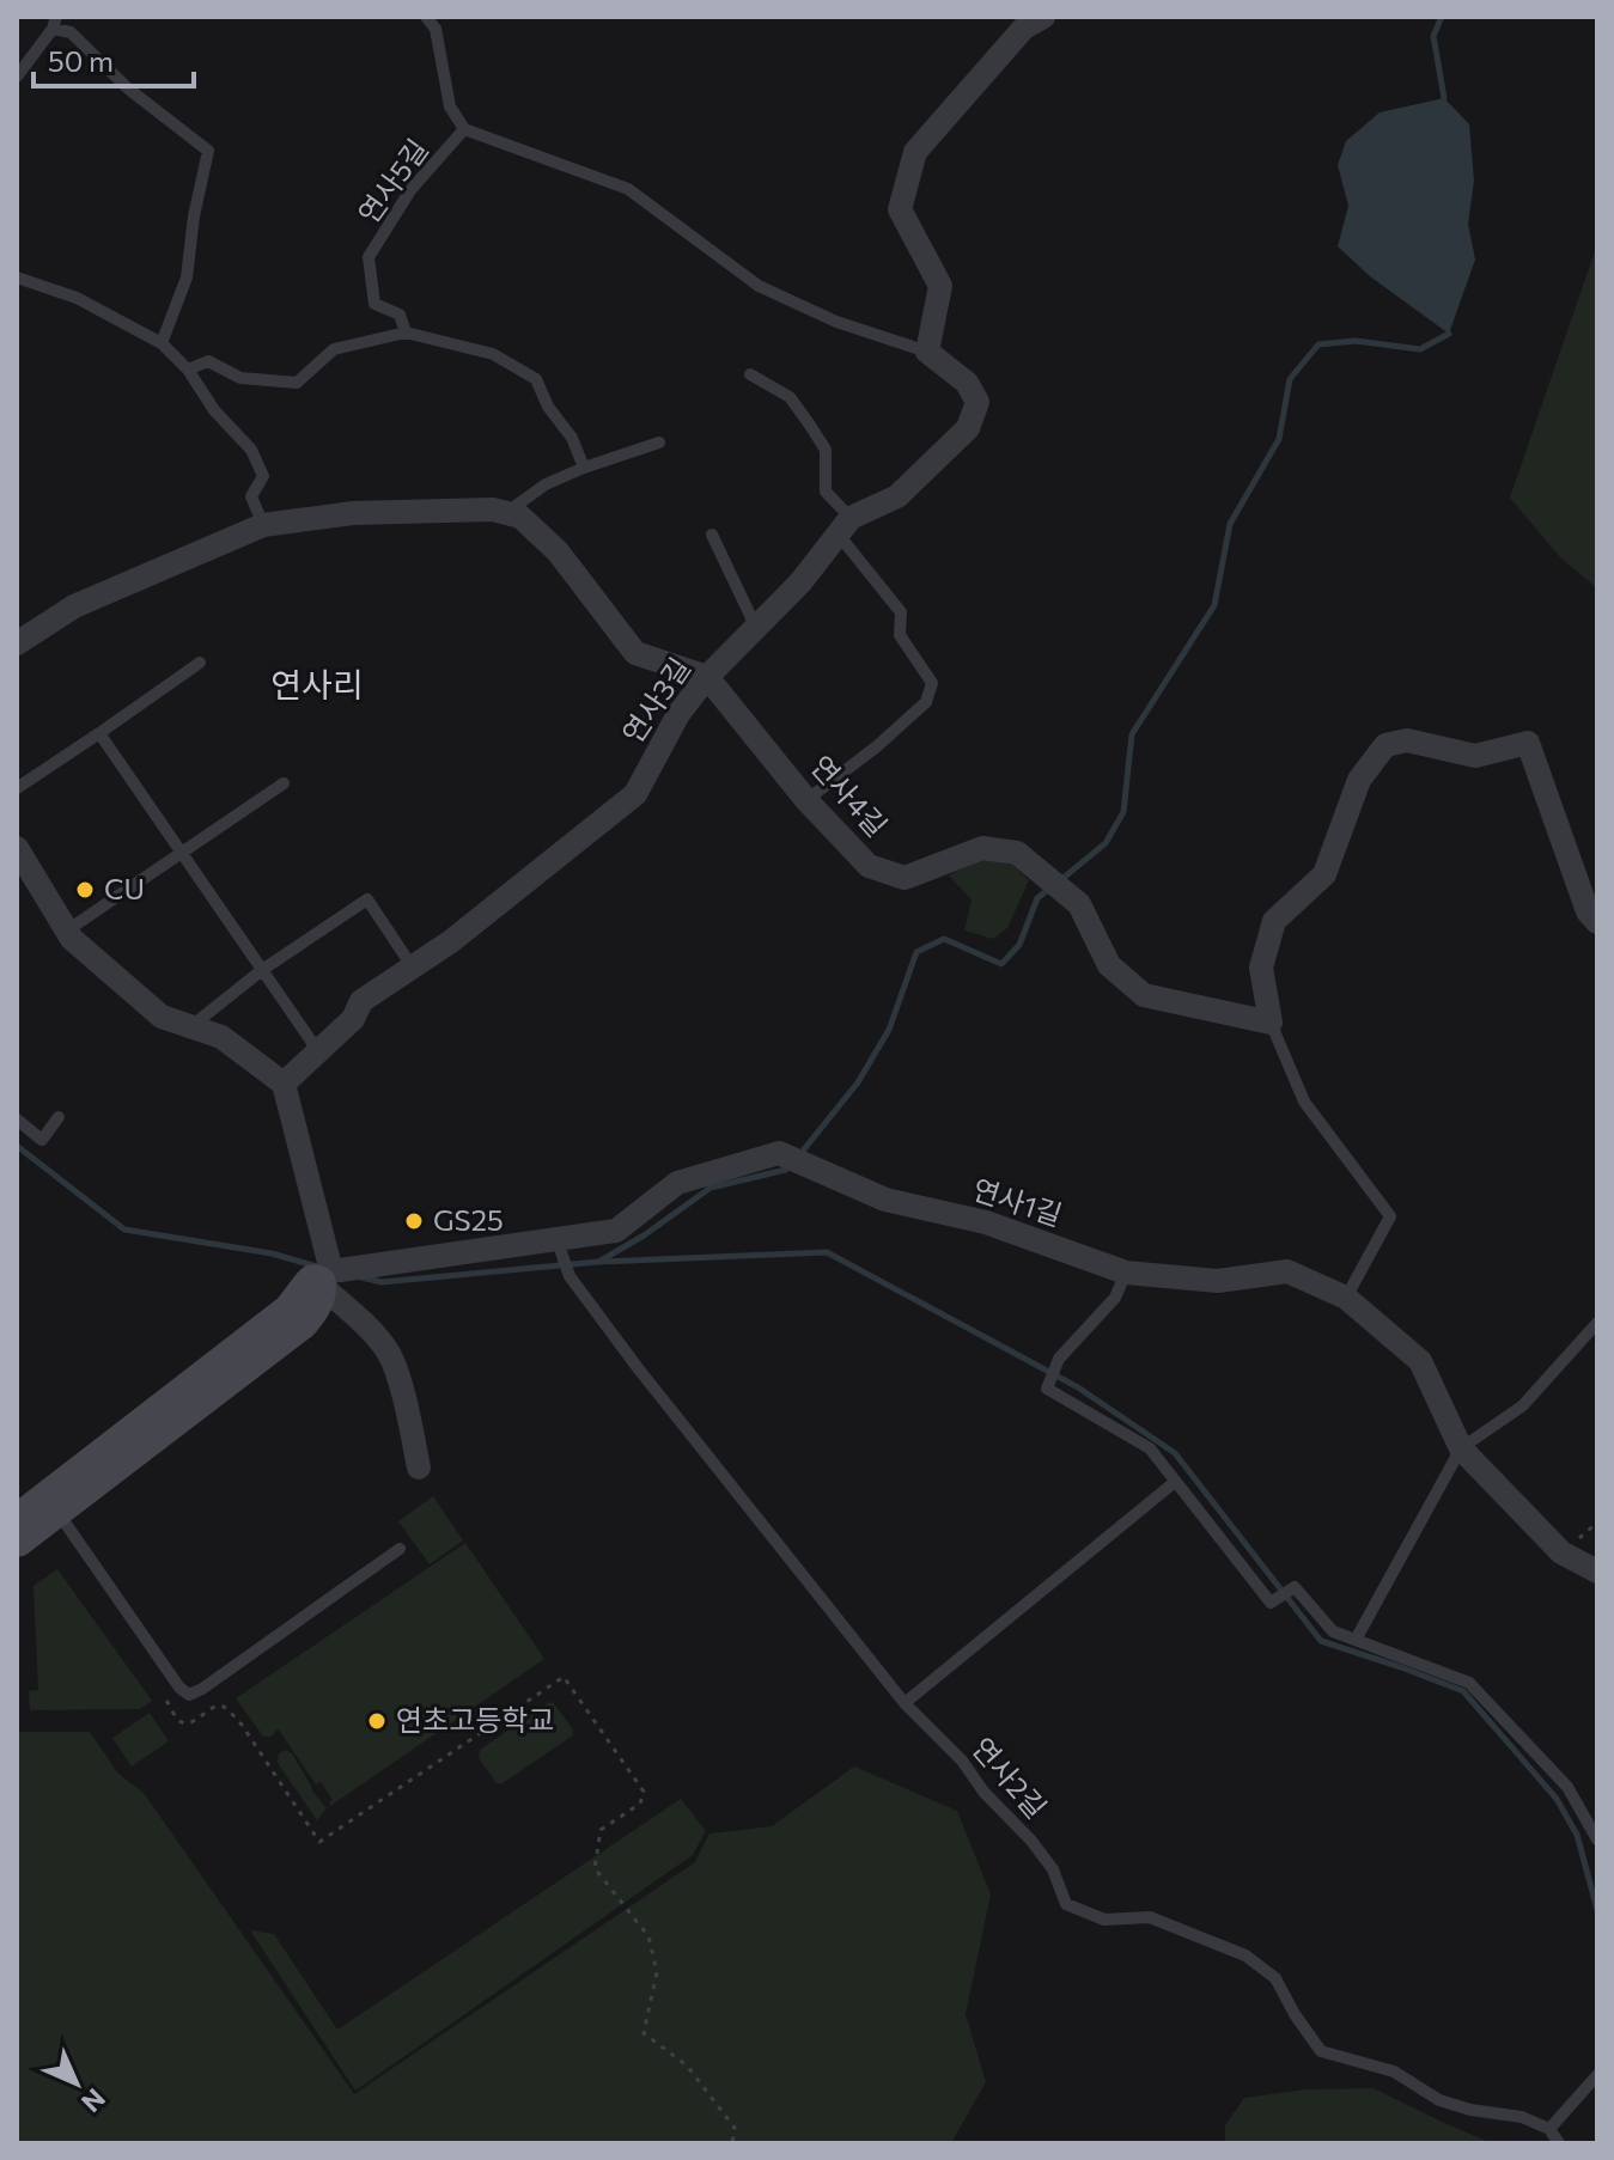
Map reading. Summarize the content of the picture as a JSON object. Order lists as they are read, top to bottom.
{
  "streets": {
    "street": ["연사3길", "연사4길", "연사1길"],
    "lane": ["연사5길", "연사2길"]
  },
  "crossings": [
    ["연사5길", "연사3길"],
    ["연사3길", "연사4길"],
    ["연사1길", "연사2길"]
  ],
  "districts": ["연사리"],
  "places": ["CU", "GS25", "연초고등학교"],
  "scale_bar": "50 m",
  "north": "bottom right"
}
